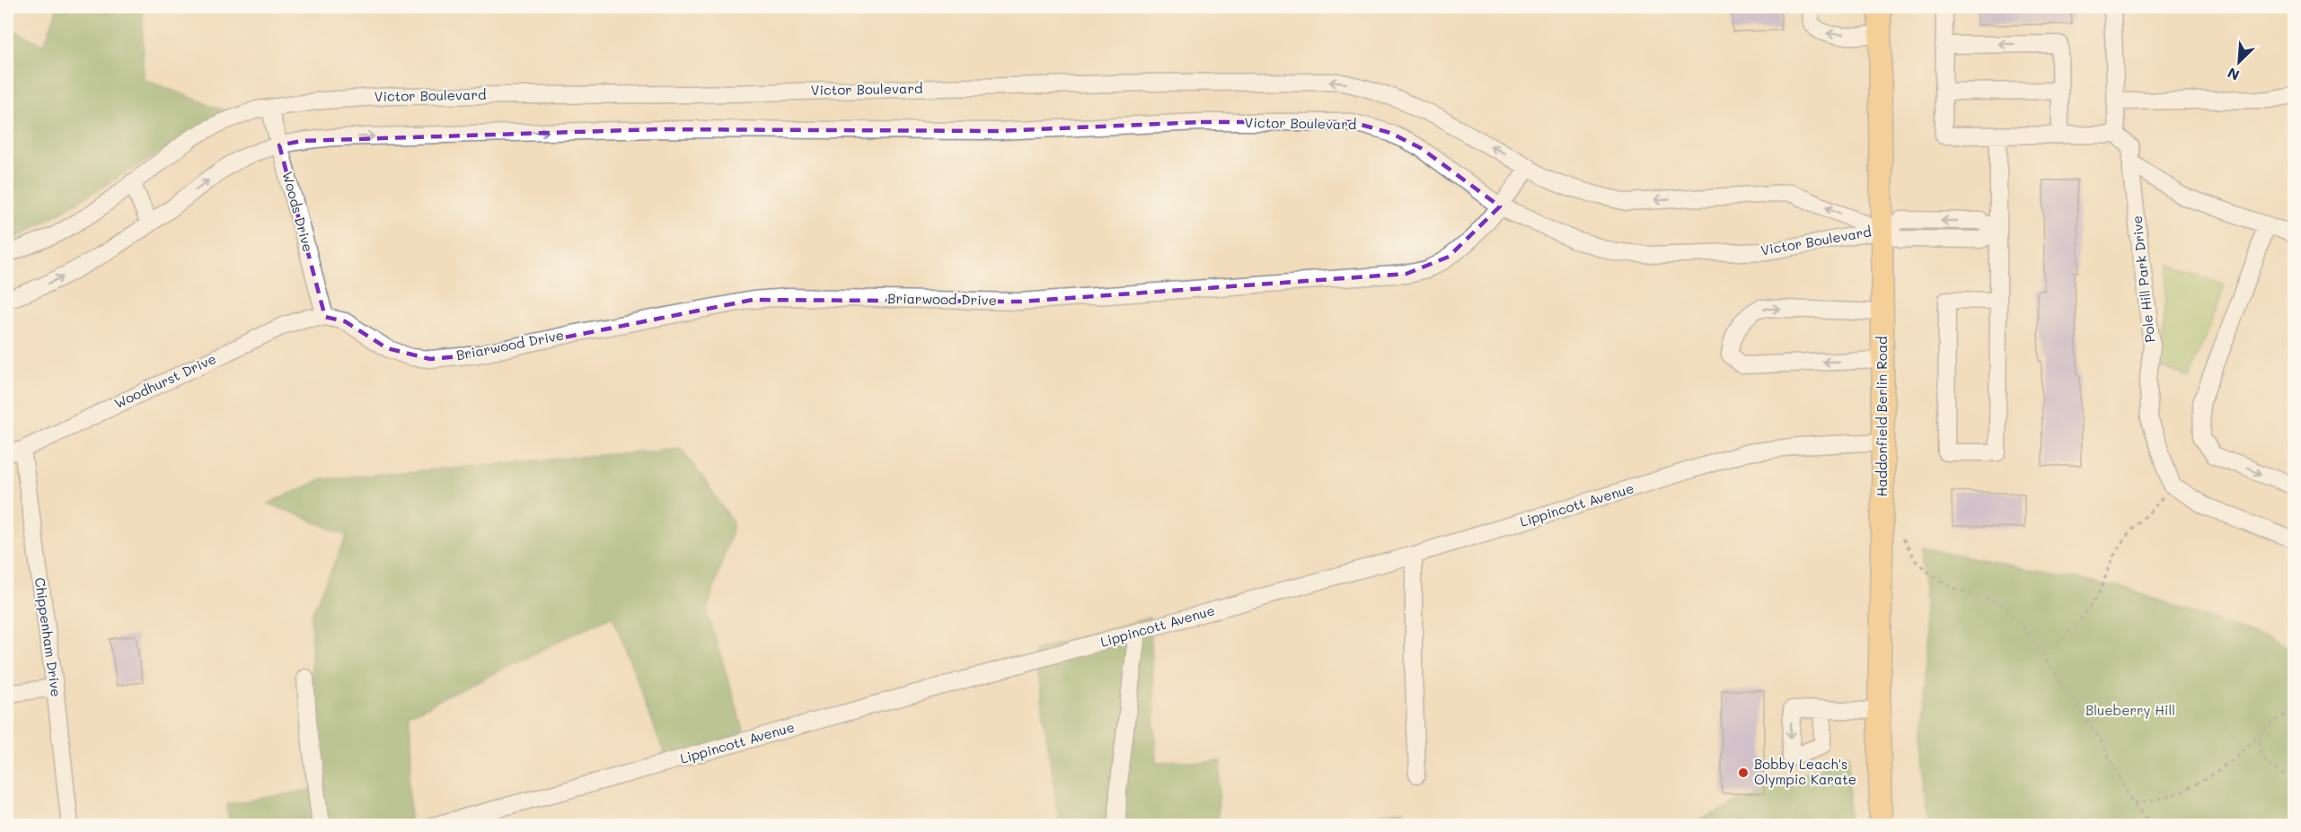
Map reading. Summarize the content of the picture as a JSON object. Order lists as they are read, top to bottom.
{
  "streets": {
    "main road": ["Haddonfield Berlin Road"],
    "street": [
      "Victor Boulevard",
      "Woods Drive",
      "Pole Hill Park Drive",
      "Briarwood Drive",
      "Woodhurst Drive",
      "Lippincott Avenue",
      "Chippenham Drive"
    ]
  },
  "crossings": [
    ["Victor Boulevard", "Woods Drive"],
    ["Victor Boulevard", "Briarwood Drive"],
    ["Victor Boulevard", "Haddonfield Berlin Road"],
    ["Woods Drive", "Briarwood Drive"],
    ["Woods Drive", "Woodhurst Drive"],
    ["Briarwood Drive", "Woodhurst Drive"],
    ["Woodhurst Drive", "Chippenham Drive"],
    ["Haddonfield Berlin Road", "Lippincott Avenue"]
  ],
  "parks": ["Blueberry Hill"],
  "places": ["Bobby Leach's Olympic Karate"],
  "north": "bottom left"
}
